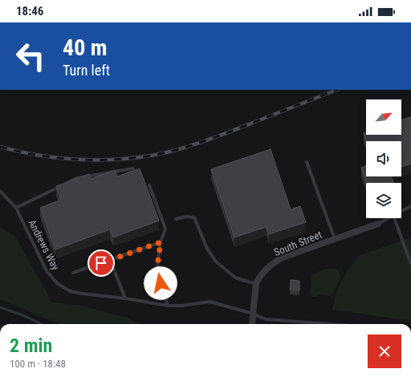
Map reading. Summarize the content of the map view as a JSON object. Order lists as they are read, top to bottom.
{
  "streets": {
    "street": ["South Street"],
    "lane": ["Andrews Way"]
  },
  "crossings": [
    ["South Street", "Andrews Way"]
  ],
  "north": "top right",
  "page": {
    "status": "18:46",
    "turn": ["40 m", "Turn left"],
    "heading": ["2 min", "100 m · 18:48"]
  }
}
